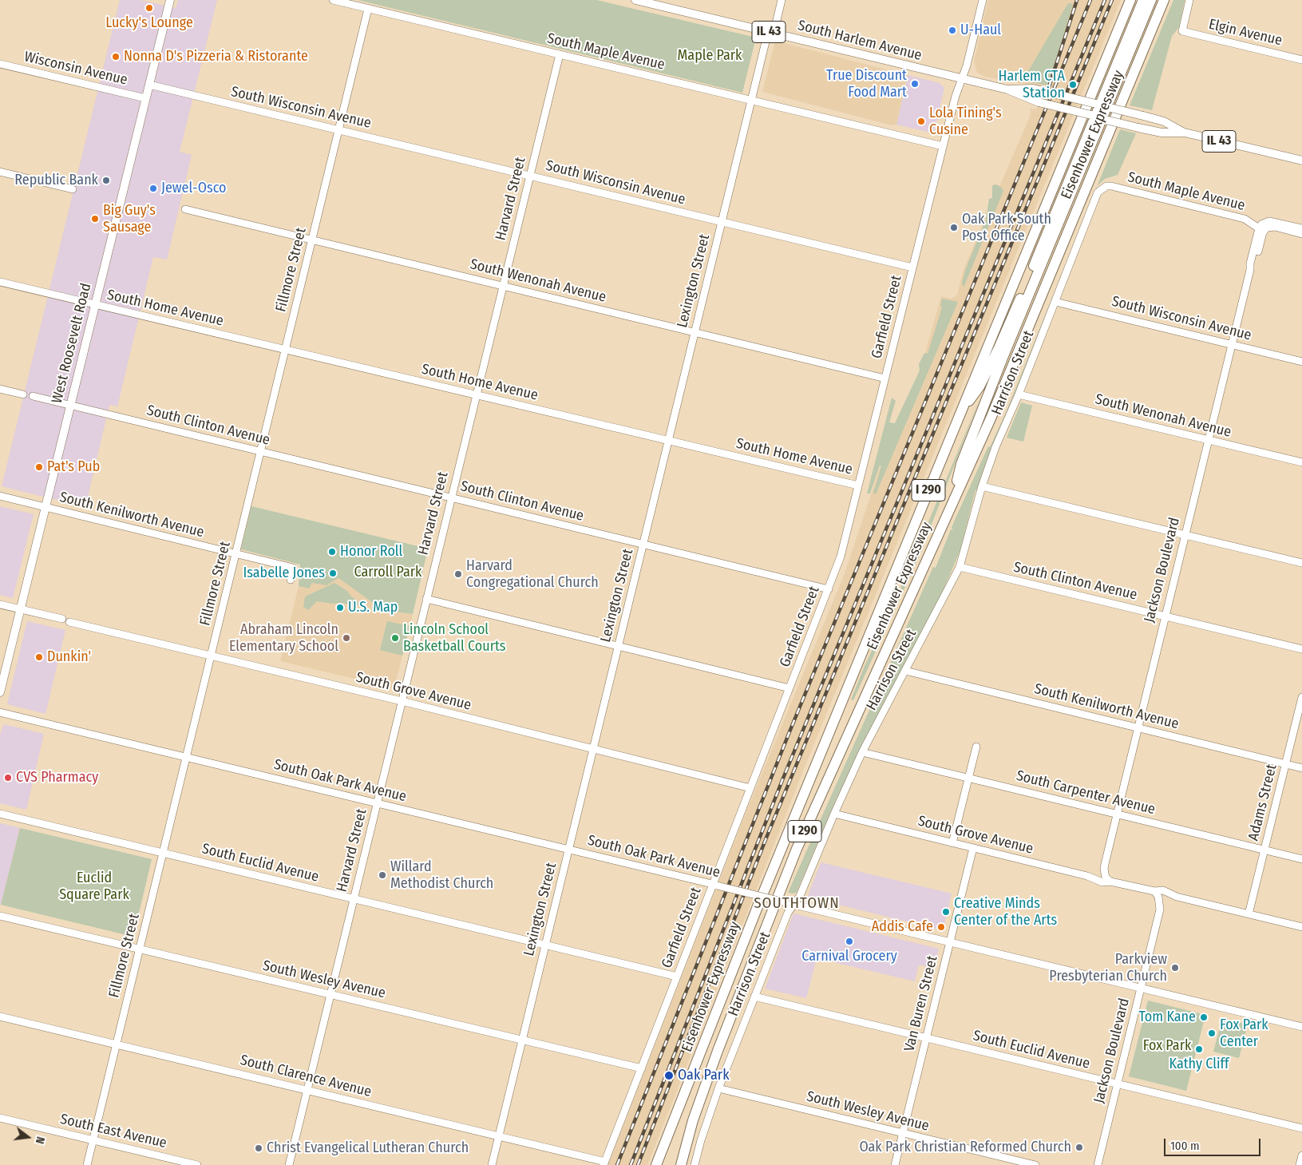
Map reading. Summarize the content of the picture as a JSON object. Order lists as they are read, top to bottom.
{
  "streets": {
    "highway": ["Eisenhower Expressway", "I 290"],
    "main road": ["IL 43", "South Harlem Avenue", "West Roosevelt Road"],
    "street": [
      "Elgin Avenue",
      "South Maple Avenue",
      "Wisconsin Avenue",
      "South Wisconsin Avenue",
      "Harvard Street",
      "Fillmore Street",
      "South Wenonah Avenue",
      "Lexington Street",
      "South Home Avenue",
      "Garfield Street",
      "Harrison Street",
      "South Clinton Avenue",
      "South Kenilworth Avenue",
      "Jackson Boulevard",
      "South Grove Avenue",
      "South Oak Park Avenue",
      "South Carpenter Avenue",
      "Adams Street",
      "South Euclid Avenue",
      "South Wesley Avenue",
      "Van Buren Street",
      "South Clarence Avenue",
      "South East Avenue"
    ]
  },
  "crossings": [
    ["South Harlem Avenue", "Lexington Street"],
    ["South Harlem Avenue", "Garfield Street"],
    ["South Maple Avenue", "Harvard Street"],
    ["South Maple Avenue", "Fillmore Street"],
    ["South Maple Avenue", "Lexington Street"],
    ["South Maple Avenue", "Garfield Street"],
    ["South Maple Avenue", "Harrison Street"],
    ["South Maple Avenue", "Jackson Boulevard"],
    ["Wisconsin Avenue", "West Roosevelt Road"],
    ["South Wisconsin Avenue", "Harvard Street"],
    ["South Wisconsin Avenue", "Fillmore Street"],
    ["South Wisconsin Avenue", "Lexington Street"],
    ["South Wisconsin Avenue", "Garfield Street"],
    ["South Wisconsin Avenue", "West Roosevelt Road"],
    ["South Wisconsin Avenue", "Harrison Street"],
    ["South Wisconsin Avenue", "Jackson Boulevard"],
    ["Harvard Street", "South Wenonah Avenue"],
    ["Harvard Street", "South Home Avenue"],
    ["Harvard Street", "South Clinton Avenue"],
    ["Harvard Street", "South Grove Avenue"],
    ["Harvard Street", "South Oak Park Avenue"],
    ["Harvard Street", "South Euclid Avenue"],
    ["Harvard Street", "South Wesley Avenue"],
    ["Harvard Street", "South Clarence Avenue"],
    ["Fillmore Street", "South Wenonah Avenue"],
    ["Fillmore Street", "South Home Avenue"],
    ["Fillmore Street", "South Clinton Avenue"],
    ["Fillmore Street", "South Kenilworth Avenue"],
    ["Fillmore Street", "South Grove Avenue"],
    ["Fillmore Street", "South Oak Park Avenue"],
    ["Fillmore Street", "South Euclid Avenue"],
    ["Fillmore Street", "South Wesley Avenue"],
    ["Fillmore Street", "South Clarence Avenue"],
    ["Fillmore Street", "South East Avenue"],
    ["South Wenonah Avenue", "Lexington Street"],
    ["South Wenonah Avenue", "Garfield Street"],
    ["South Wenonah Avenue", "Harrison Street"],
    ["South Wenonah Avenue", "Jackson Boulevard"],
    ["Lexington Street", "South Home Avenue"],
    ["Lexington Street", "South Clinton Avenue"],
    ["Lexington Street", "South Grove Avenue"],
    ["Lexington Street", "South Oak Park Avenue"],
    ["Lexington Street", "South Euclid Avenue"],
    ["Lexington Street", "South Wesley Avenue"],
    ["Lexington Street", "South Clarence Avenue"],
    ["South Home Avenue", "Garfield Street"],
    ["South Home Avenue", "West Roosevelt Road"],
    ["Garfield Street", "South Clinton Avenue"],
    ["Garfield Street", "South Grove Avenue"],
    ["Garfield Street", "South Oak Park Avenue"],
    ["Garfield Street", "South Euclid Avenue"],
    ["Garfield Street", "South Wesley Avenue"],
    ["Garfield Street", "South Clarence Avenue"],
    ["West Roosevelt Road", "South Clinton Avenue"],
    ["West Roosevelt Road", "South Kenilworth Avenue"],
    ["Harrison Street", "South Clinton Avenue"],
    ["Harrison Street", "South Kenilworth Avenue"],
    ["Harrison Street", "South Grove Avenue"],
    ["Harrison Street", "South Oak Park Avenue"],
    ["Harrison Street", "South Carpenter Avenue"],
    ["Harrison Street", "South Euclid Avenue"],
    ["Harrison Street", "South Wesley Avenue"],
    ["South Clinton Avenue", "Jackson Boulevard"],
    ["South Kenilworth Avenue", "Jackson Boulevard"],
    ["South Kenilworth Avenue", "Adams Street"],
    ["Jackson Boulevard", "South Grove Avenue"],
    ["Jackson Boulevard", "South Oak Park Avenue"],
    ["Jackson Boulevard", "South Carpenter Avenue"],
    ["Jackson Boulevard", "South Euclid Avenue"],
    ["South Grove Avenue", "Adams Street"],
    ["South Grove Avenue", "Van Buren Street"],
    ["South Oak Park Avenue", "Van Buren Street"],
    ["South Carpenter Avenue", "Adams Street"],
    ["South Euclid Avenue", "Van Buren Street"],
    ["South Wesley Avenue", "Van Buren Street"]
  ],
  "districts": ["SOUTHTOWN"],
  "parks": [
    "Maple Park",
    "Carroll Park",
    "Euclid Square Park",
    "Fox Park"
  ],
  "places": [
    "Lucky's Lounge",
    "U-Haul",
    "Nonna D's Pizzeria & Ristorante",
    "True Discount Food Mart",
    "Harlem CTA Station",
    "Lola Tining's Cusine",
    "Republic Bank",
    "Jewel-Osco",
    "Big Guy's Sausage",
    "Oak Park South Post Office",
    "Pat's Pub",
    "Honor Roll",
    "Isabelle Jones",
    "Harvard Congregational Church",
    "U.S. Map",
    "Abraham Lincoln Elementary School",
    "Lincoln School Basketball Courts",
    "Dunkin'",
    "CVS Pharmacy",
    "Willard Methodist Church",
    "Creative Minds Center of the Arts",
    "Addis Cafe",
    "Carnival Grocery",
    "Parkview Presbyterian Church",
    "Tom Kane",
    "Fox Park Center",
    "Kathy Cliff",
    "Oak Park",
    "Oak Park Christian Reformed Church",
    "Christ Evangelical Lutheran Church"
  ],
  "scale_bar": "100 m",
  "north": "right"
}
